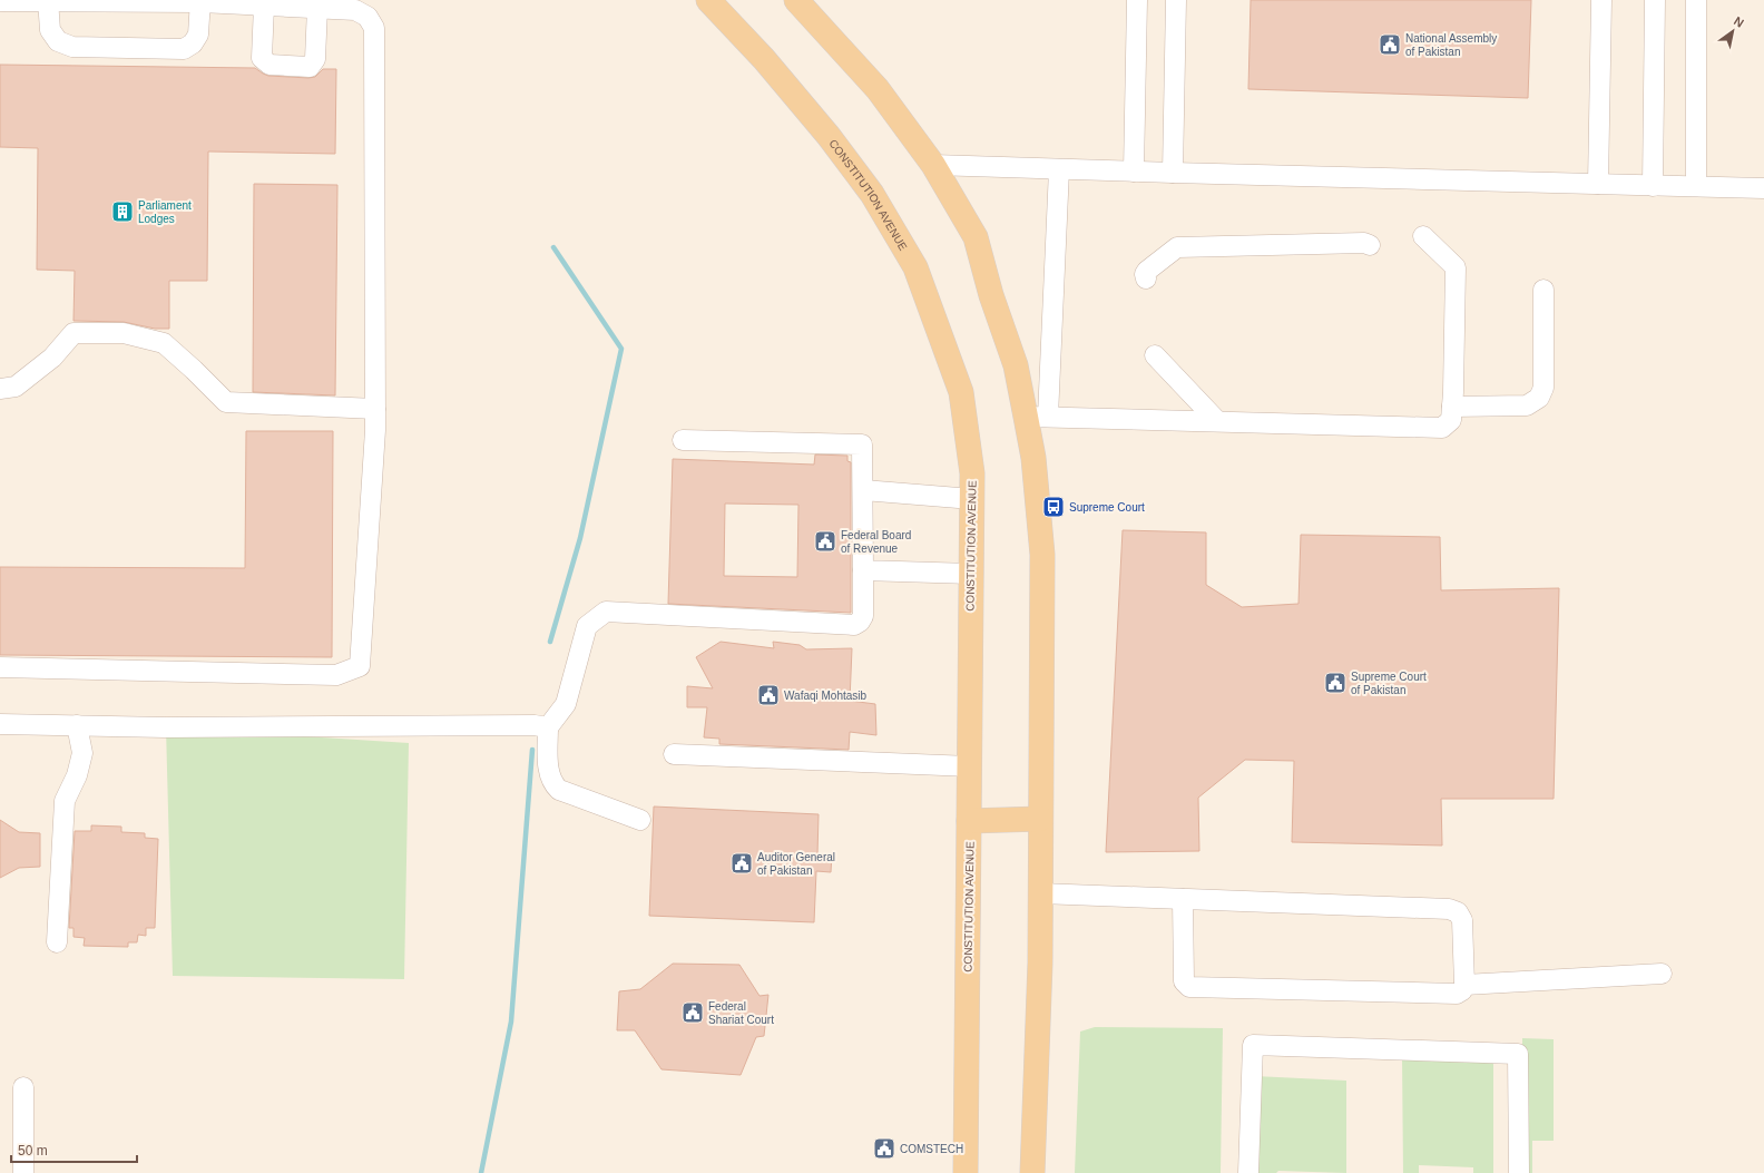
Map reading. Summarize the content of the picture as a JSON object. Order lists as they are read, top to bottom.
{
  "streets": {
    "main road": ["CONSTITUTION AVENUE"]
  },
  "places": {
    "public building": [
      "National Assembly of Pakistan",
      "Federal Board of Revenue",
      "Supreme Court of Pakistan",
      "Wafaqi Mohtasib",
      "Auditor General of Pakistan",
      "Federal Shariat Court",
      "COMSTECH"
    ],
    "building": ["Parliament Lodges"],
    "bus stop": ["Supreme Court"]
  },
  "scale_bar": "50 m",
  "north": "top right"
}
